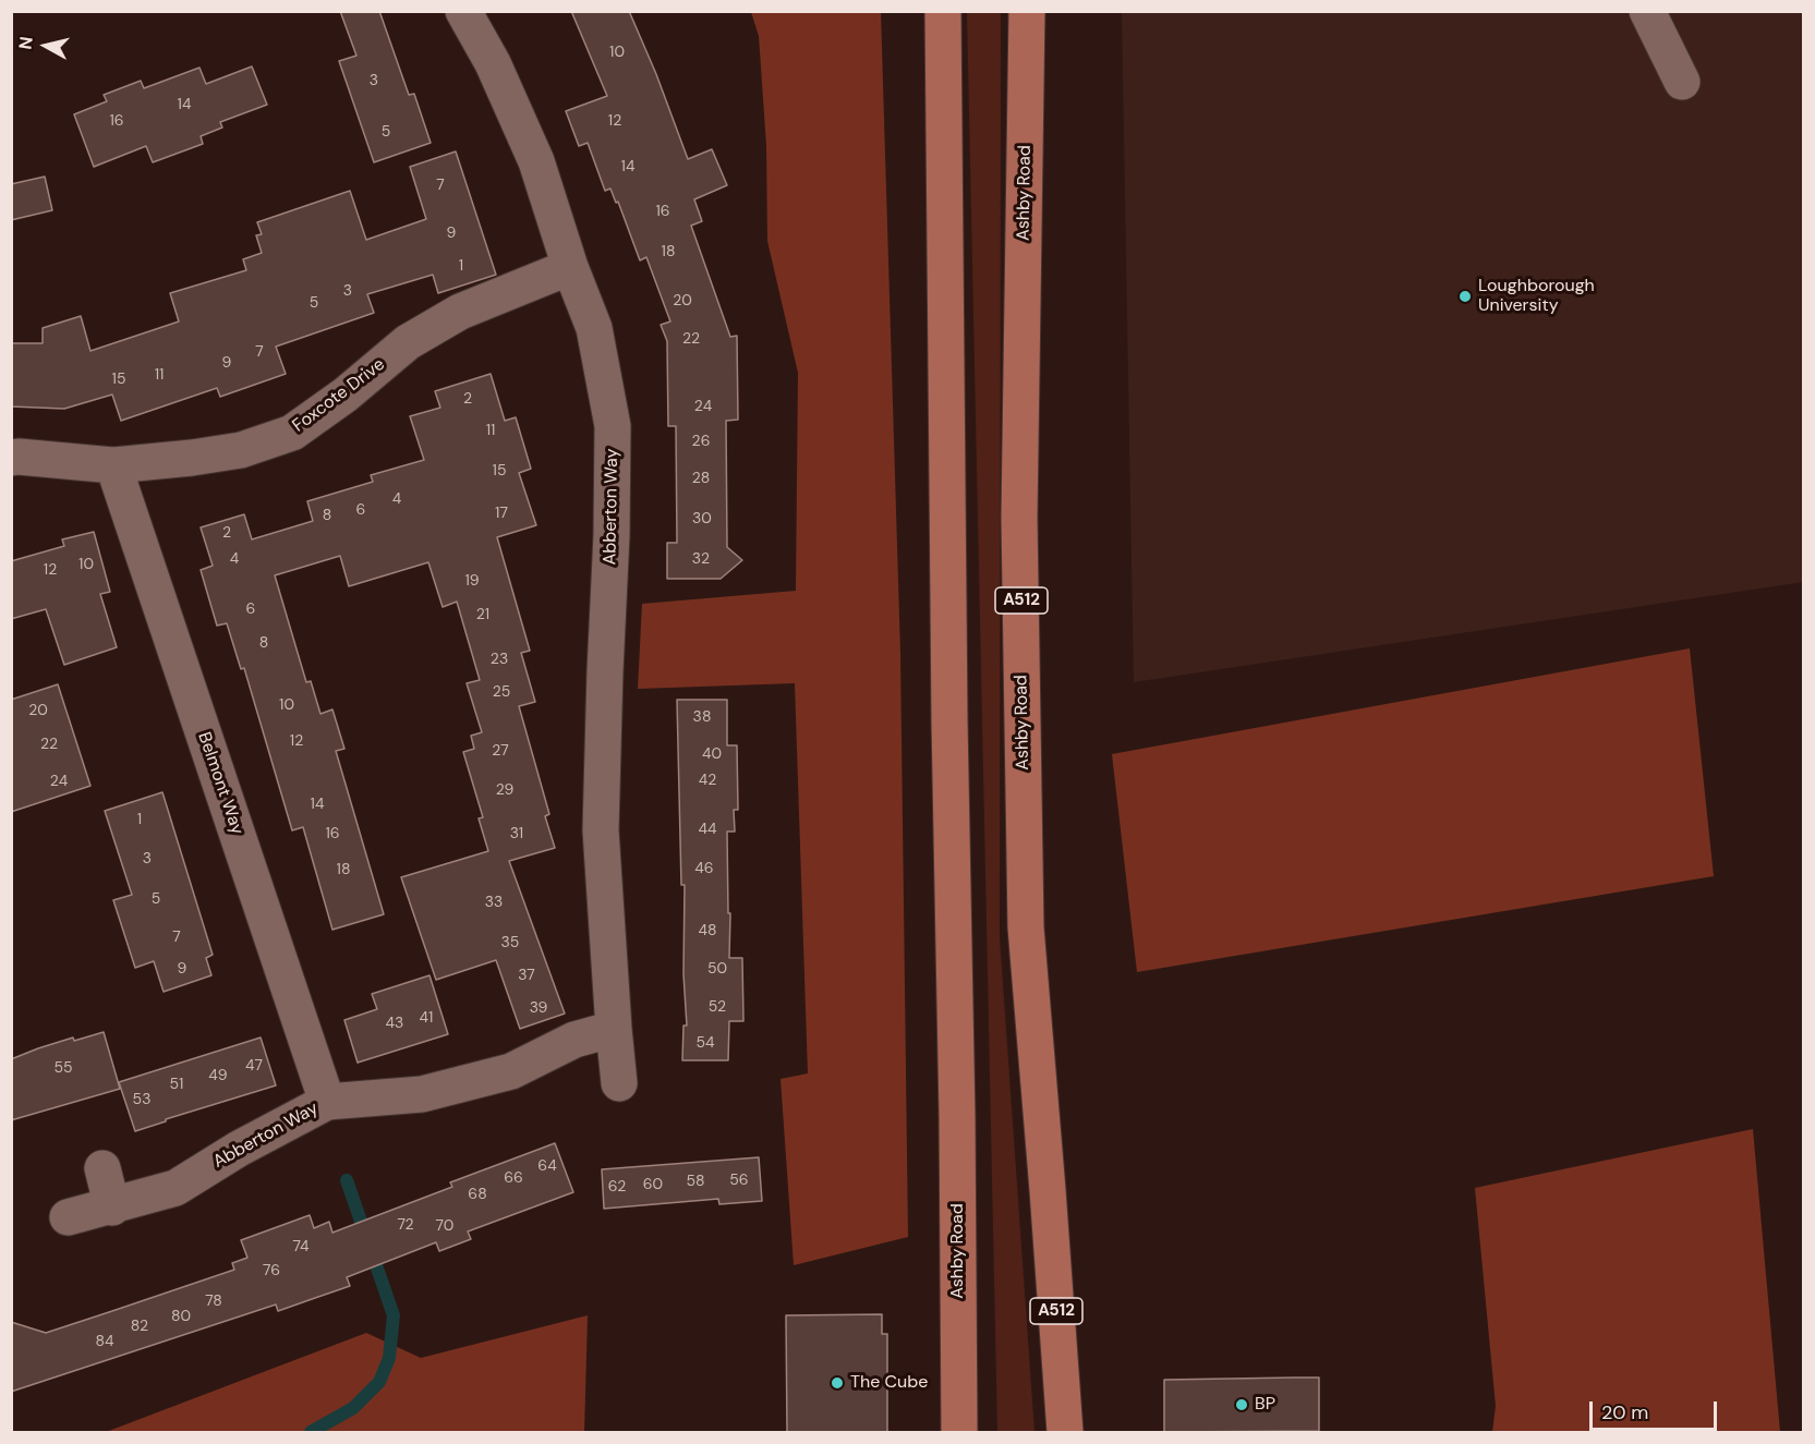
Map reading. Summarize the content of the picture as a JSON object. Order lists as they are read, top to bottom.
{
  "streets": {
    "main road": ["Ashby Road", "A512"],
    "street": ["Foxcote Drive", "Abberton Way", "Belmont Way"]
  },
  "crossings": [
    ["Foxcote Drive", "Abberton Way"],
    ["Foxcote Drive", "Belmont Way"],
    ["Abberton Way", "Belmont Way"]
  ],
  "places": ["Loughborough University", "The Cube", "BP"],
  "house_numbers": [
    "10",
    "3",
    "14",
    "16",
    "12",
    "5",
    "14",
    "7",
    "16",
    "9",
    "18",
    "1",
    "3",
    "20",
    "5",
    "22",
    "7",
    "9",
    "11",
    "15",
    "2",
    "24",
    "11",
    "26",
    "15",
    "28",
    "4",
    "6",
    "17",
    "8",
    "30",
    "2",
    "4",
    "32",
    "10",
    "12",
    "19",
    "6",
    "21",
    "8",
    "23",
    "25",
    "10",
    "20",
    "38",
    "12",
    "22",
    "27",
    "40",
    "42",
    "24",
    "29",
    "14",
    "1",
    "44",
    "16",
    "31",
    "3",
    "46",
    "18",
    "5",
    "33",
    "48",
    "7",
    "35",
    "9",
    "50",
    "37",
    "52",
    "39",
    "41",
    "43",
    "54",
    "47",
    "55",
    "49",
    "51",
    "53",
    "64",
    "66",
    "56",
    "58",
    "60",
    "62",
    "68",
    "72",
    "70",
    "74",
    "76",
    "78",
    "80",
    "82",
    "84"
  ],
  "scale_bar": "20 m",
  "north": "left"
}
